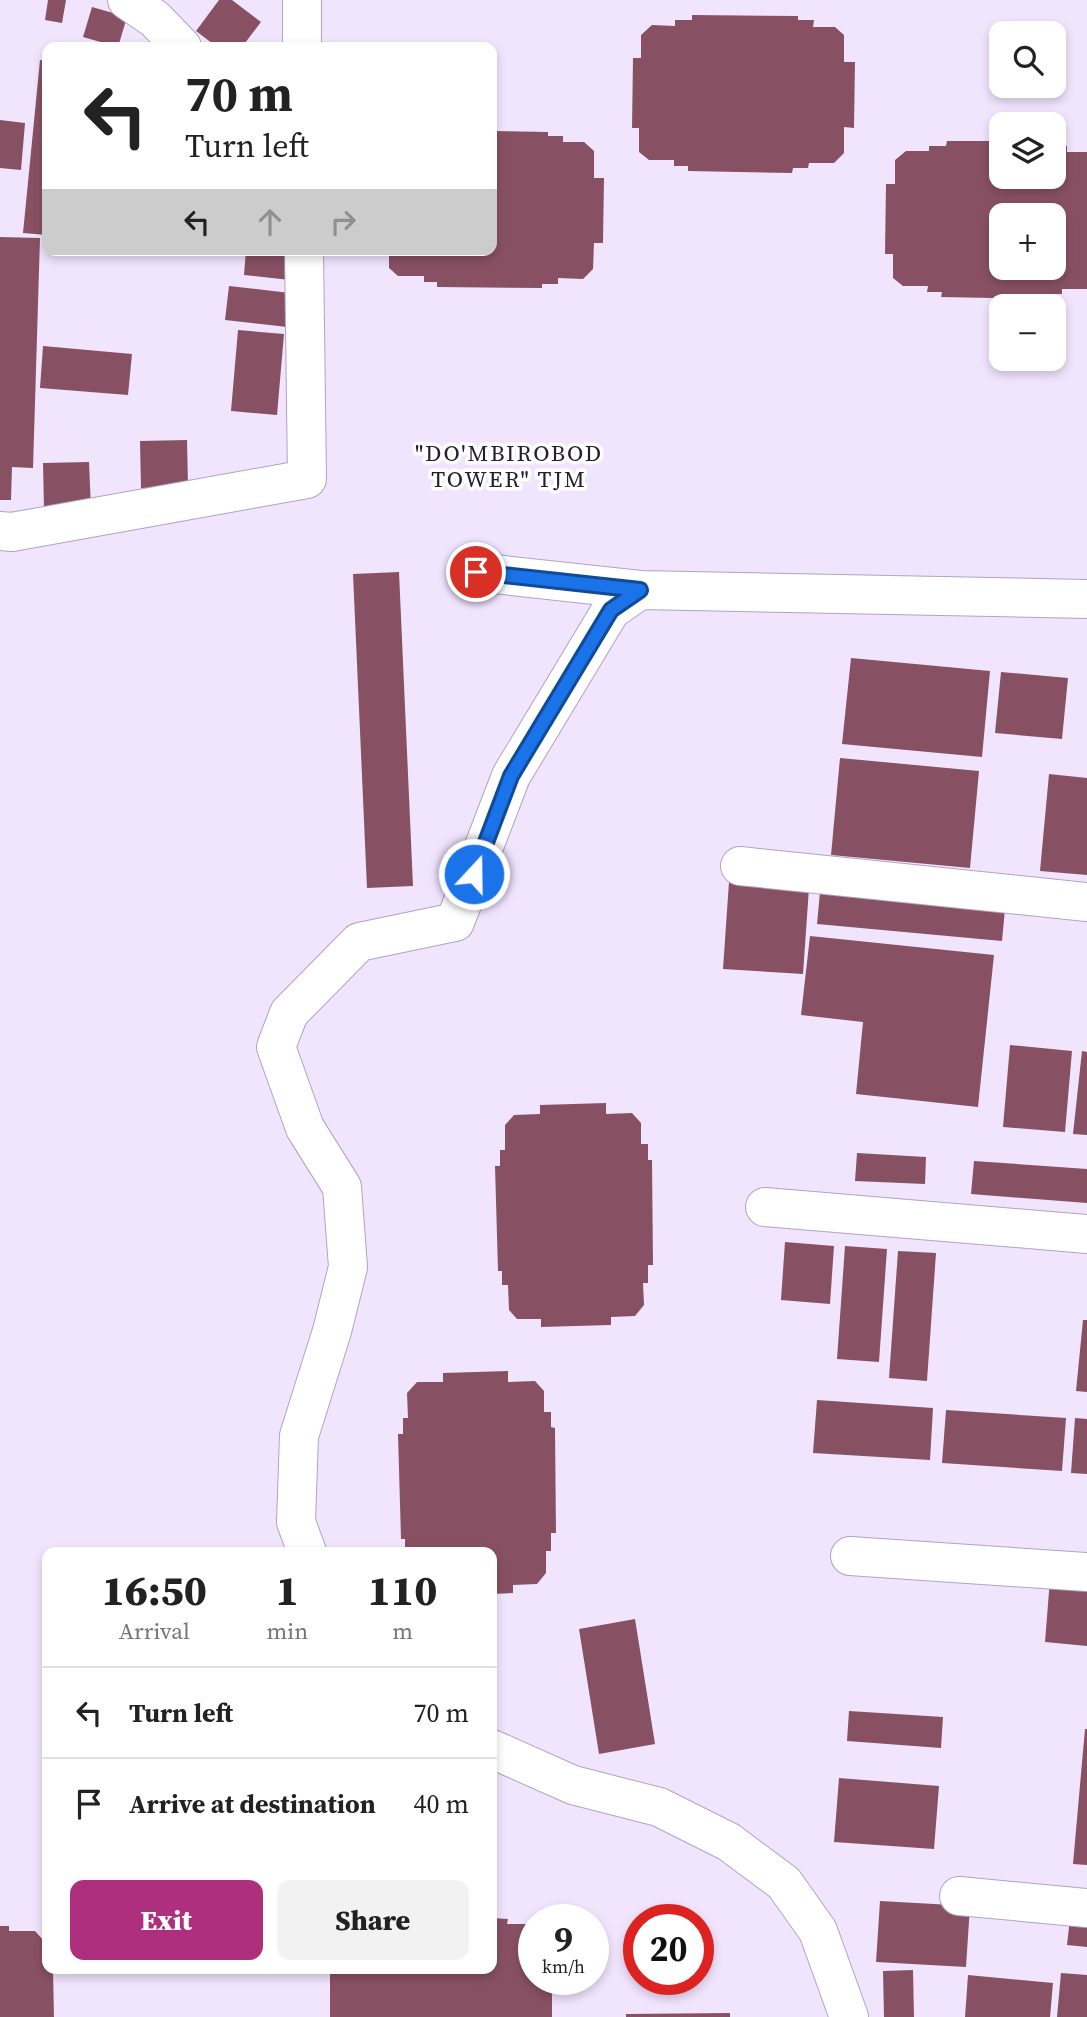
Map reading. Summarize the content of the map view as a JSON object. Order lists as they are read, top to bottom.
{
  "districts": ["\"DO'MBIROBOD TOWER\" TJM"],
  "page": {
    "map_buttons": ["+", "−"],
    "turn": ["70 m", "Turn left"],
    "eta": [
      "16:50",
      "Arrival",
      "1",
      "min",
      "110",
      "m"
    ],
    "list": [
      {
        "name": "Turn left",
        "value": "70 m"
      },
      {
        "name": "Arrive at destination",
        "value": "40 m"
      }
    ],
    "buttons": ["Exit", "Share"],
    "speed": "9 km/h",
    "limit": "20"
  }
}
